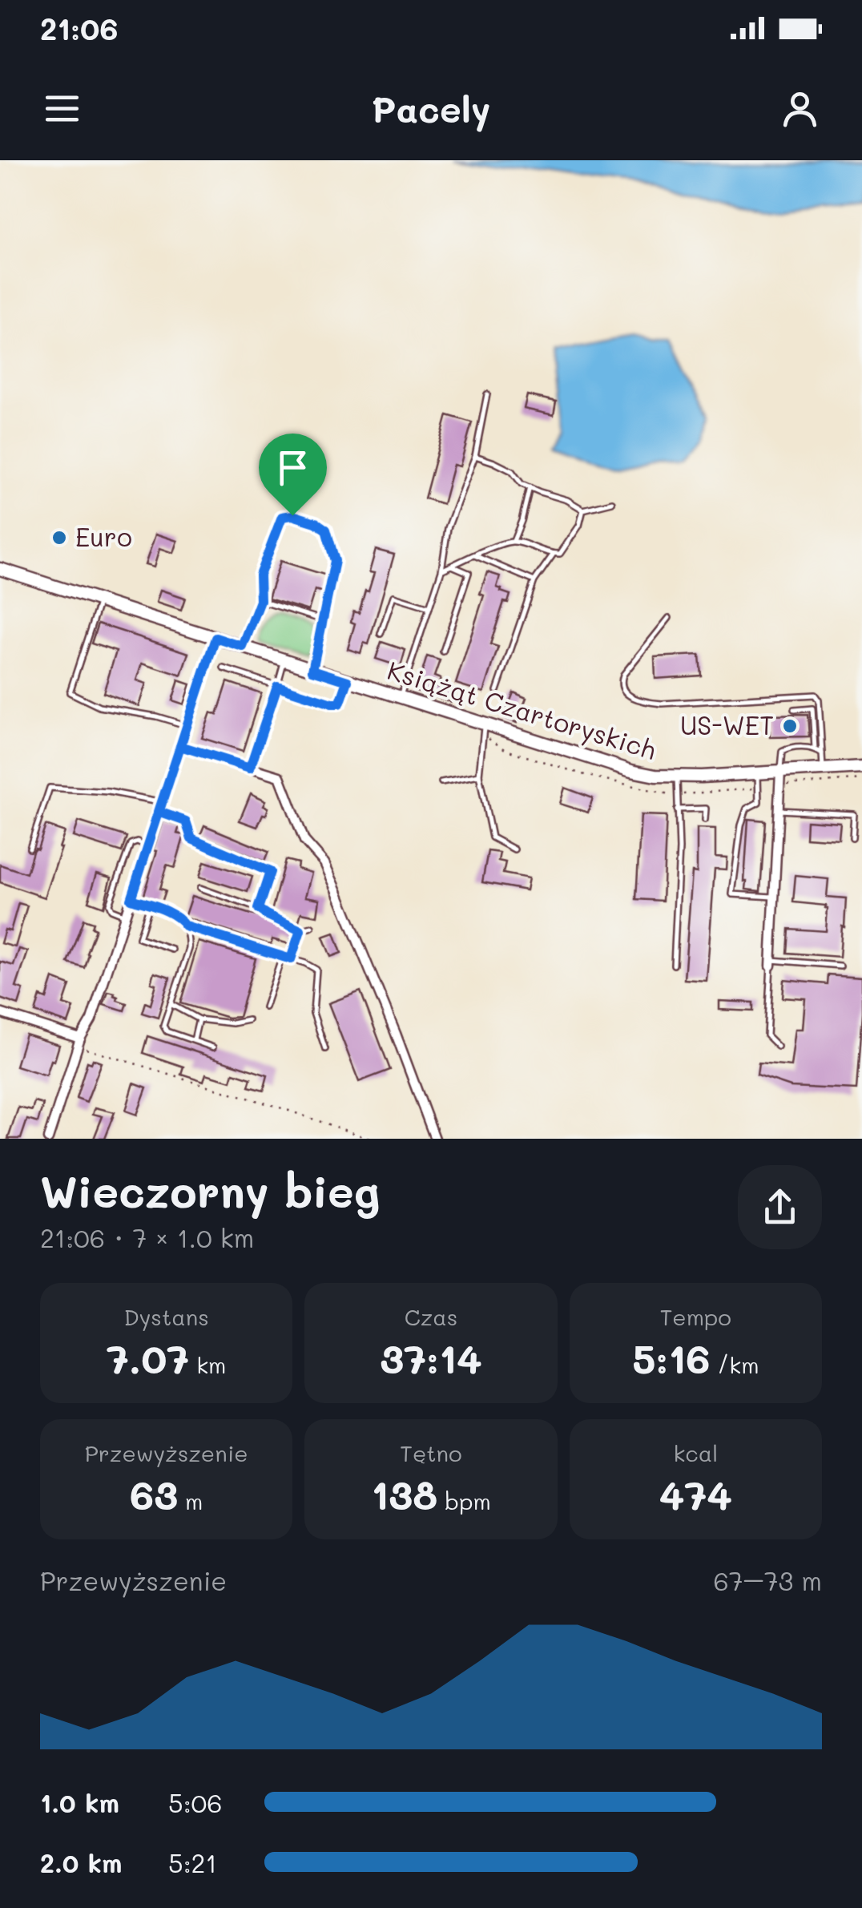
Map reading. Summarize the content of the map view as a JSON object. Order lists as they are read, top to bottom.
{
  "streets": {
    "main road": ["Książąt Czartoryskich"]
  },
  "places": ["Euro", "US-WET"],
  "page": {
    "status": "21:06",
    "header": "Pacely",
    "heading": ["Wieczorny bieg", "21:06 · 7 × 1.0 km"],
    "stats": [
      ["Dystans", "7.07 km"],
      ["Czas", "37:14"],
      ["Tempo", "5:16 /km"],
      ["Przewyższenie", "63 m"],
      ["Tętno", "138 bpm"],
      ["kcal", "474"]
    ],
    "chart": ["Przewyższenie", "67–73 m"],
    "list": [
      {
        "name": "1.0 km",
        "note": "5:06"
      },
      {
        "name": "2.0 km",
        "note": "5:21"
      }
    ]
  }
}
